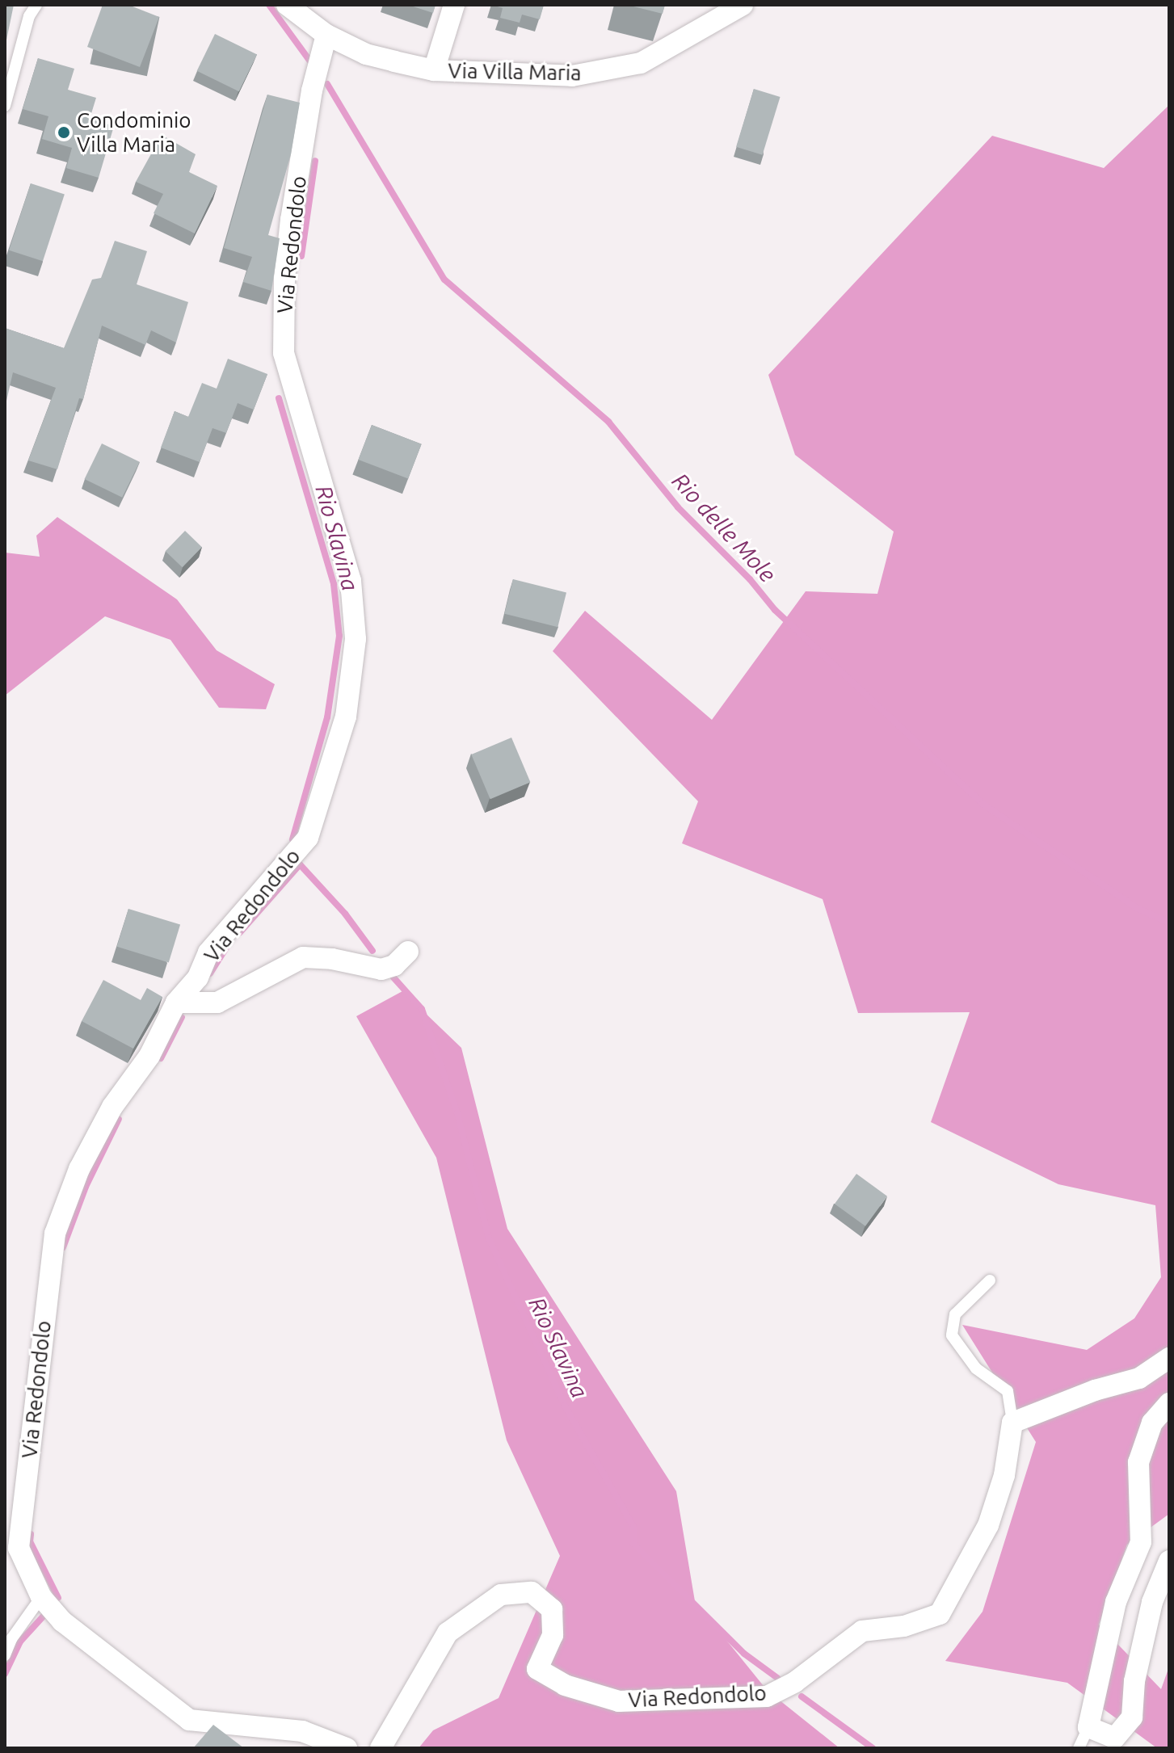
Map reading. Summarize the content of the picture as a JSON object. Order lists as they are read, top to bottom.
{
  "streets": {
    "street": ["Via Villa Maria", "Via Redondolo"]
  },
  "crossings": [
    ["Via Villa Maria", "Via Redondolo"]
  ],
  "water": ["Rio delle Mole", "Rio Slavina"],
  "places": ["Condominio Villa Maria"]
}
